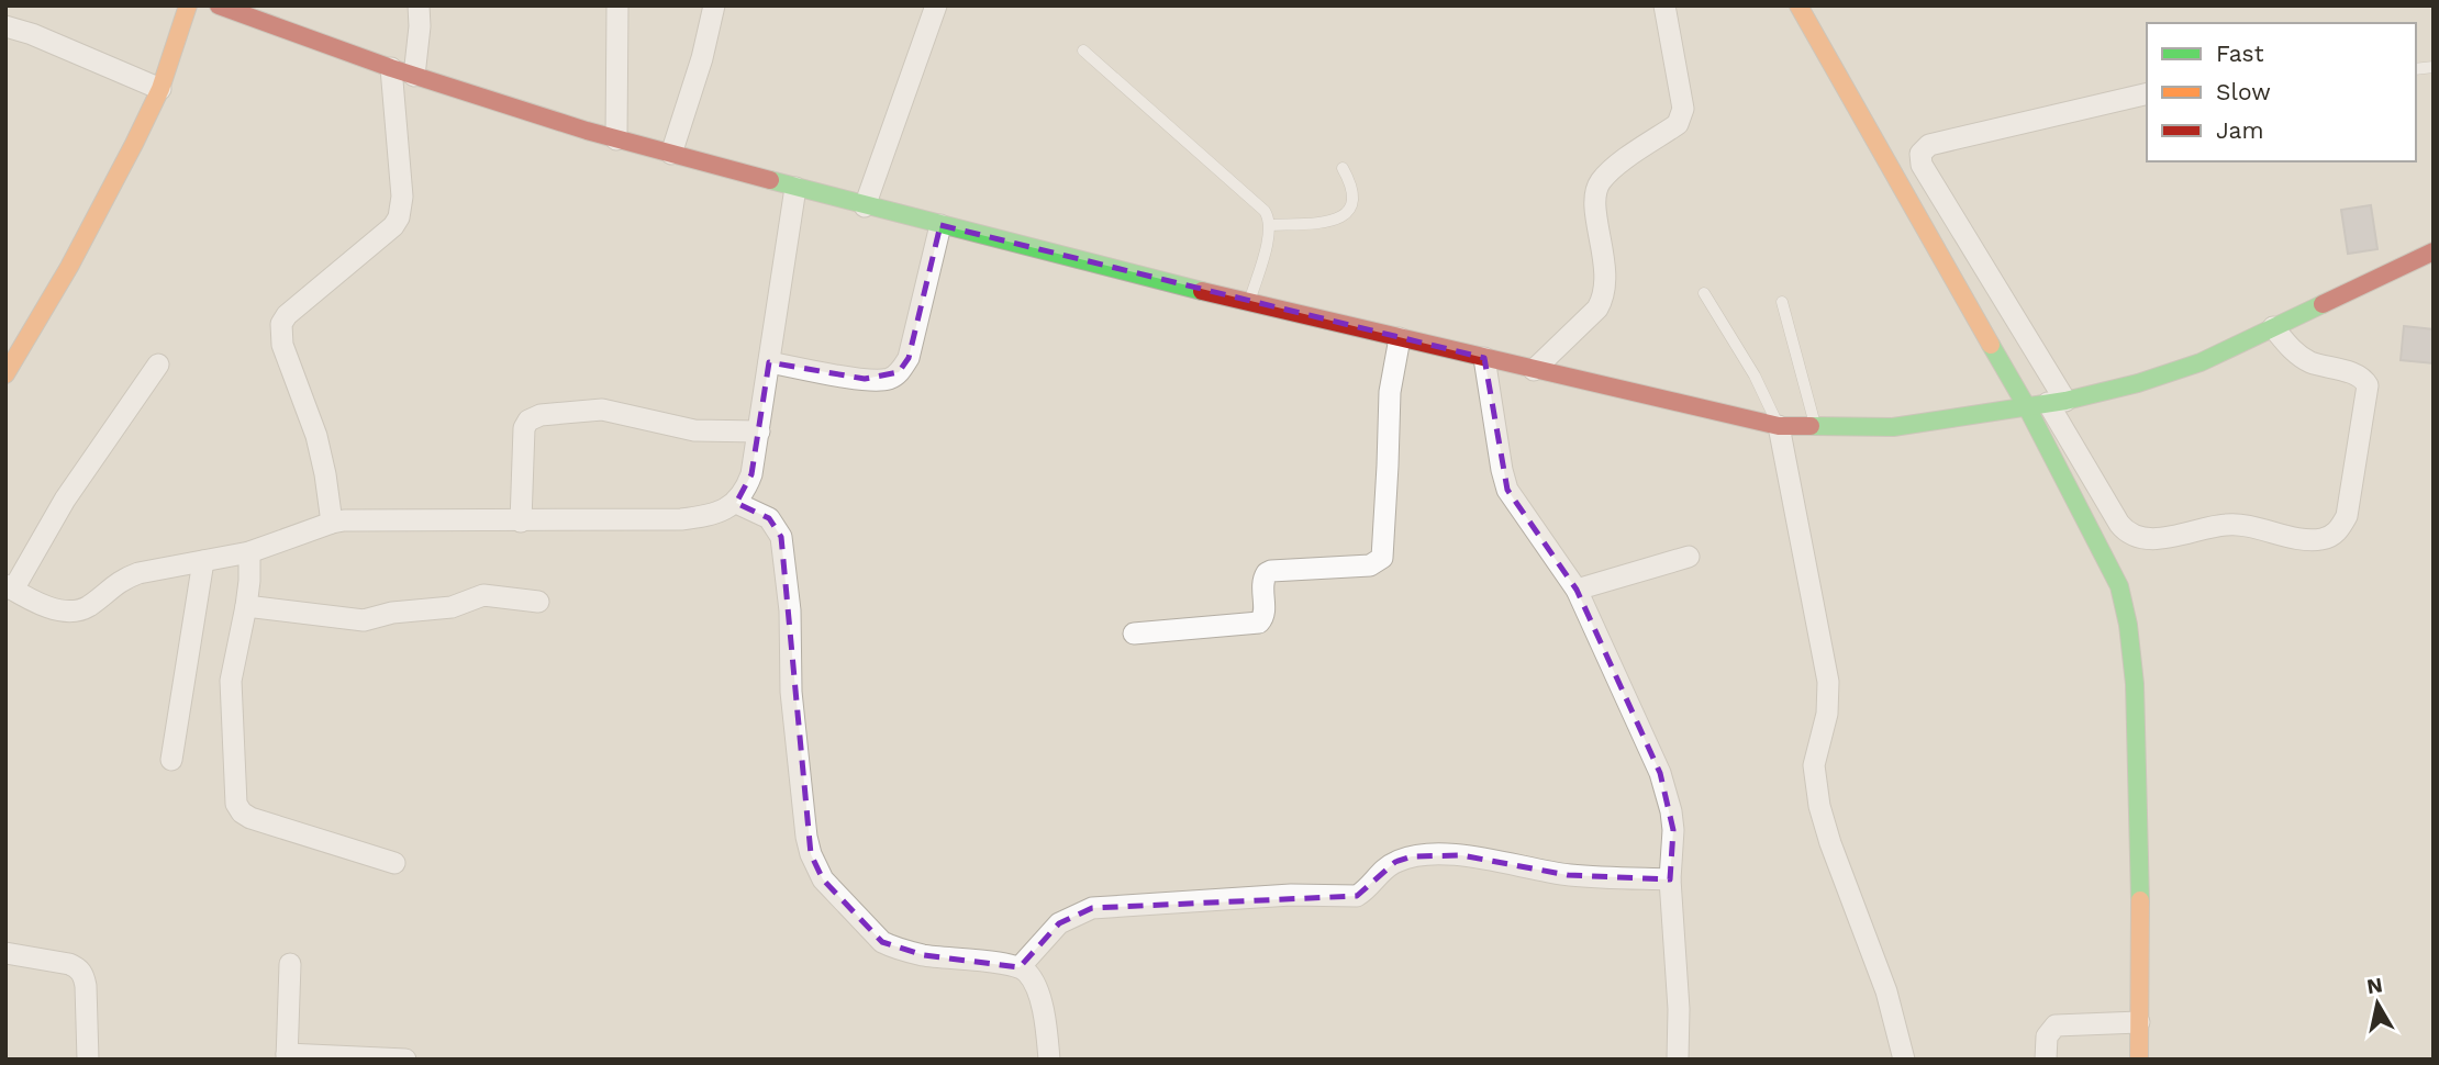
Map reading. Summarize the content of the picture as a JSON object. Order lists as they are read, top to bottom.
{
  "legend": ["Fast", "Slow", "Jam"],
  "north": "top"
}
